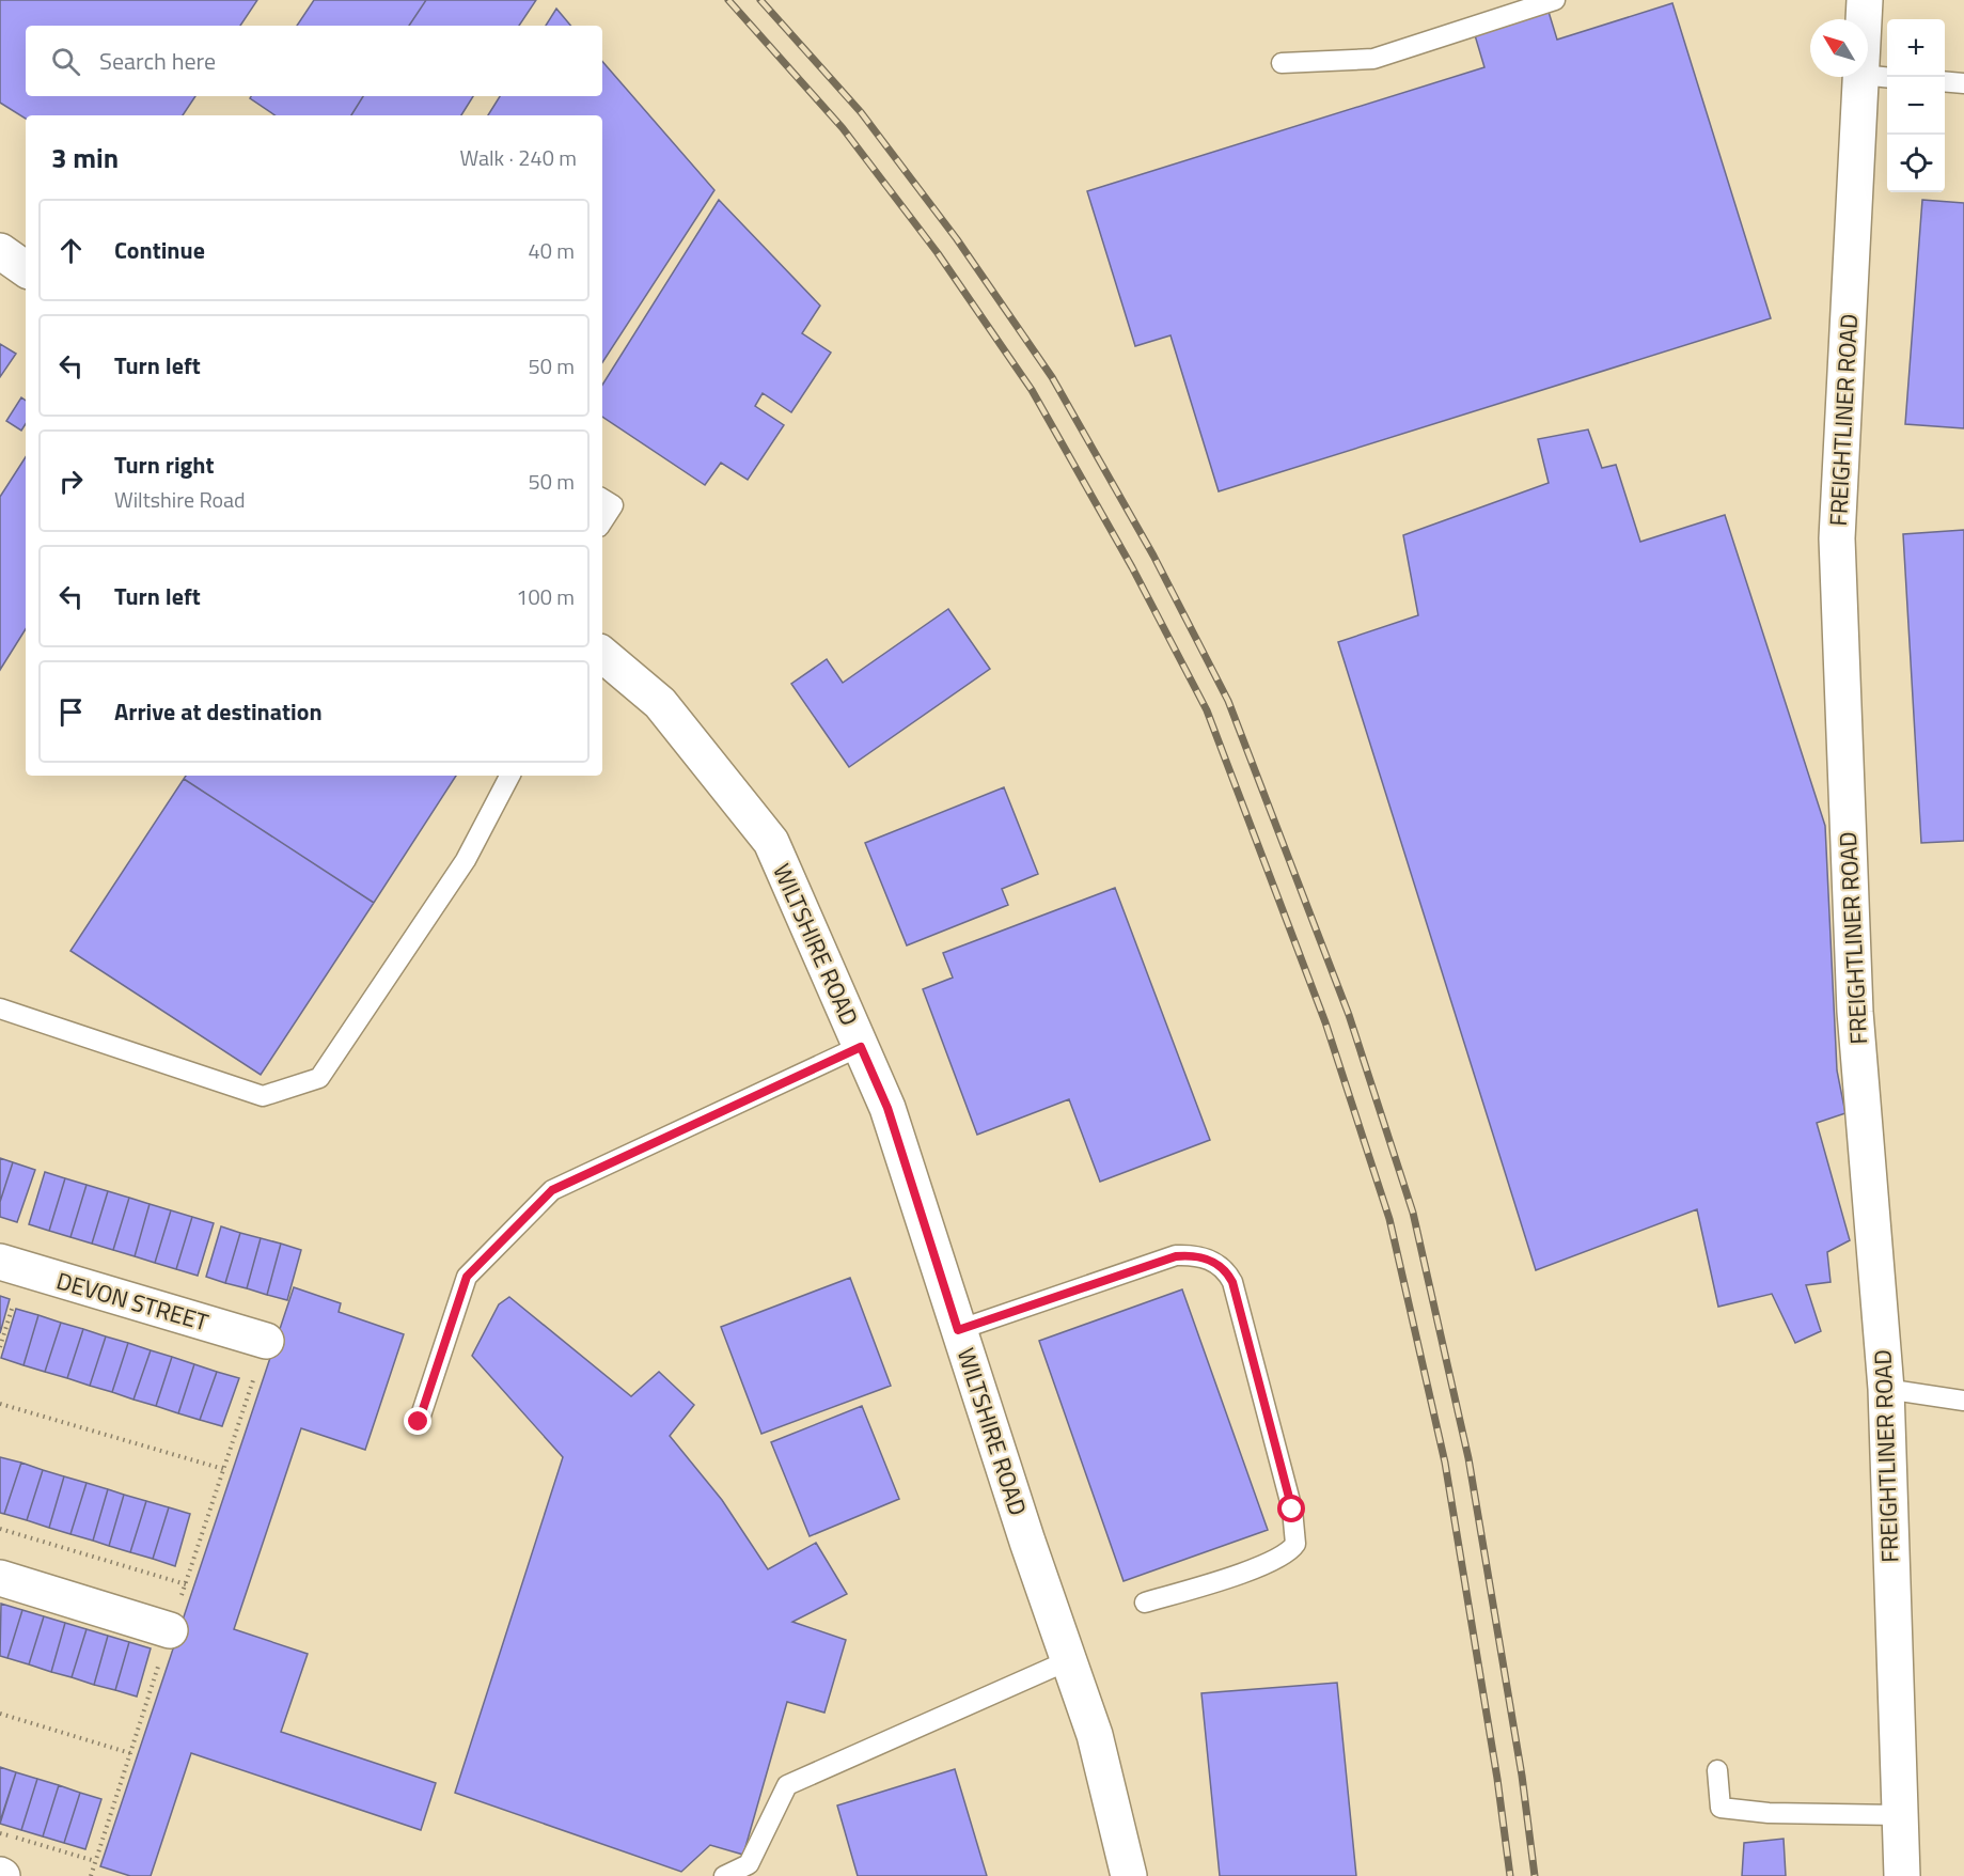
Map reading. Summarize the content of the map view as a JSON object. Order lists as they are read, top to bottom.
{
  "streets": {
    "street": ["FREIGHTLINER ROAD", "WILTSHIRE ROAD", "DEVON STREET"]
  },
  "north": "top left",
  "page": {
    "map_buttons": ["+", "−"],
    "search": "Search here",
    "heading": ["3 min", "Walk · 240 m"],
    "list": [
      ["Continue", "40 m"],
      ["Turn left", "50 m"],
      ["Turn right", "Wiltshire Road", "50 m"],
      ["Turn left", "100 m"],
      "Arrive at destination"
    ]
  }
}
